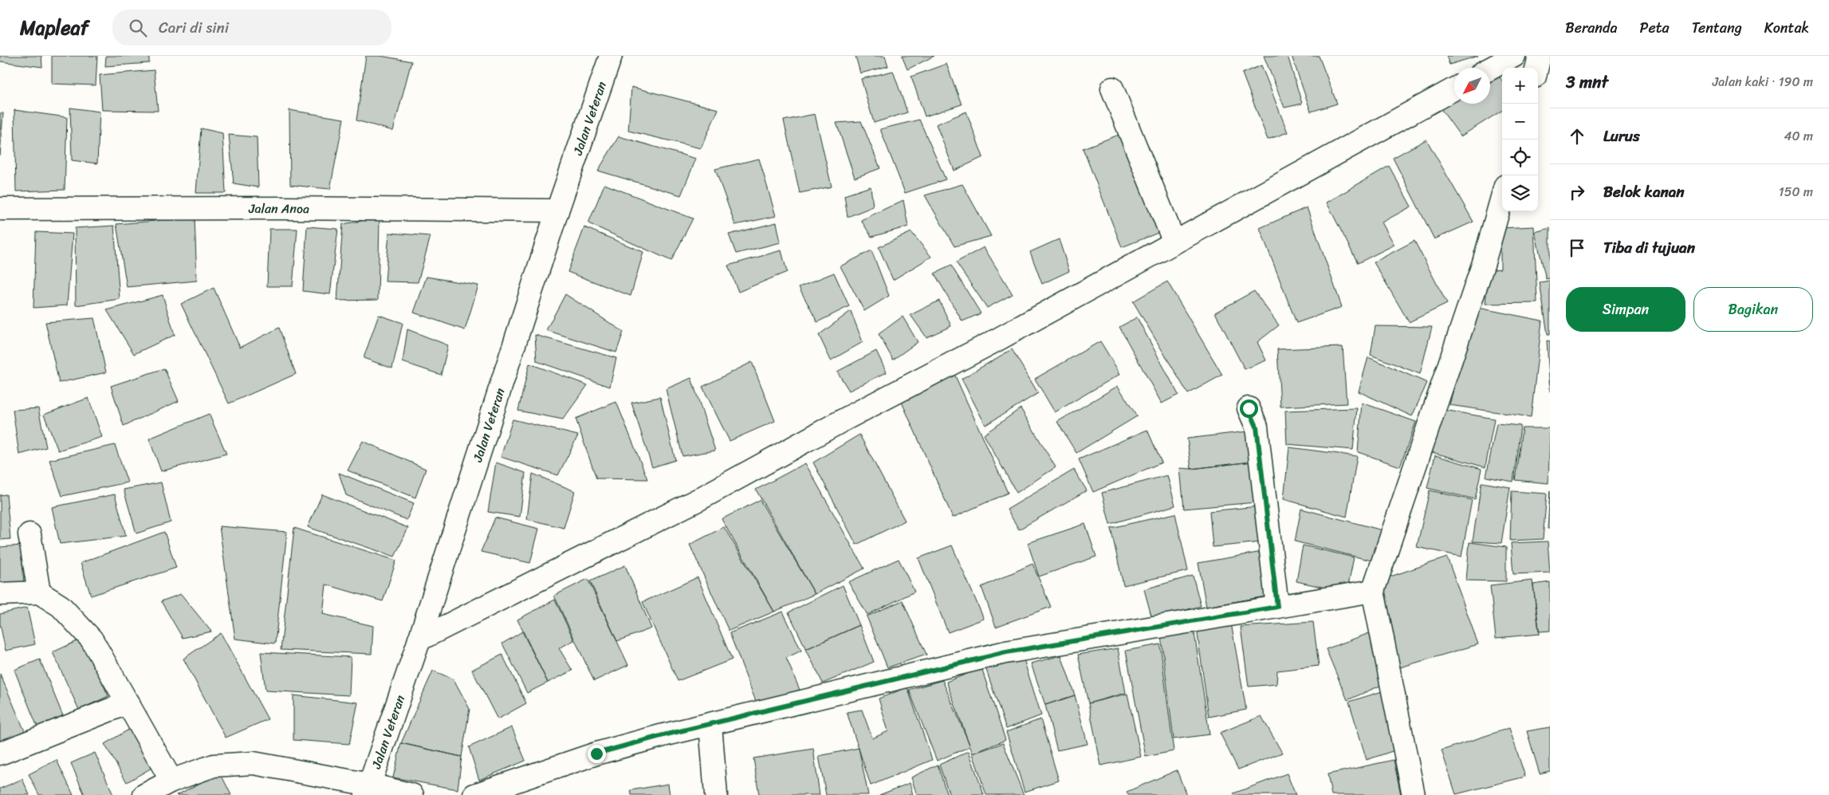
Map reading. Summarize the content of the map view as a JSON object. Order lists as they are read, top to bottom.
{
  "streets": {
    "street": ["Jalan Veteran", "Jalan Anoa"]
  },
  "crossings": [
    ["Jalan Veteran", "Jalan Anoa"]
  ],
  "north": "bottom left",
  "page": {
    "header": "Mapleaf",
    "search": "Cari di sini",
    "nav": [
      "Beranda",
      "Peta",
      "Tentang",
      "Kontak"
    ],
    "heading": ["3 mnt", "Jalan kaki · 190 m"],
    "map_buttons": ["+", "−"],
    "list": [
      ["Lurus", "40 m"],
      ["Belok kanan", "150 m"],
      "Tiba di tujuan"
    ],
    "buttons": ["Simpan", "Bagikan"]
  }
}
